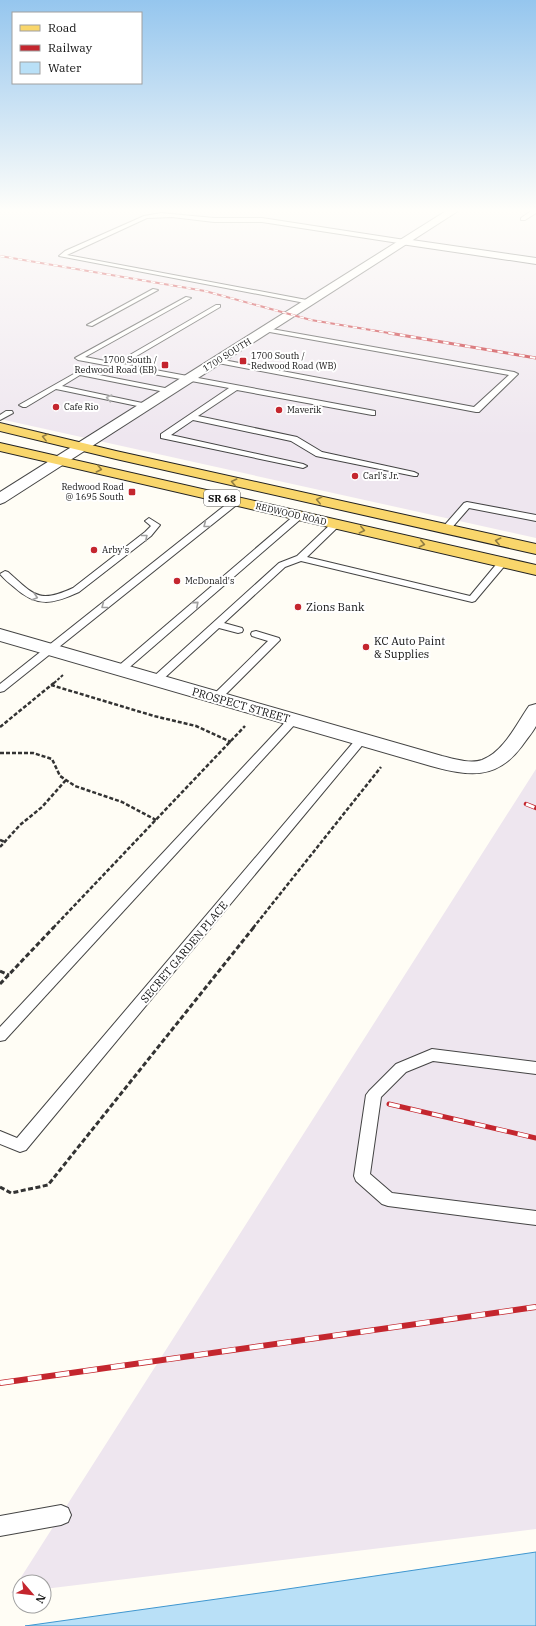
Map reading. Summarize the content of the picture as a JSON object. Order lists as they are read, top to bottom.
{
  "streets": {
    "main road": ["SR 68", "REDWOOD ROAD"],
    "street": ["1700 SOUTH", "PROSPECT STREET"],
    "lane": ["SECRET GARDEN PLACE"]
  },
  "crossings": [
    ["1700 SOUTH", "REDWOOD ROAD"],
    ["PROSPECT STREET", "SECRET GARDEN PLACE"]
  ],
  "places": {
    "transit": ["1700 South / Redwood Road (WB)", "1700 South / Redwood Road (EB)", "Redwood Road @ 1695 South"],
    "other": [
      "Cafe Rio",
      "Maverik",
      "Carl's Jr.",
      "Arby's",
      "McDonald's",
      "Zions Bank",
      "KC Auto Paint & Supplies"
    ]
  },
  "legend": ["Road", "Railway", "Water"],
  "north": "bottom right"
}
